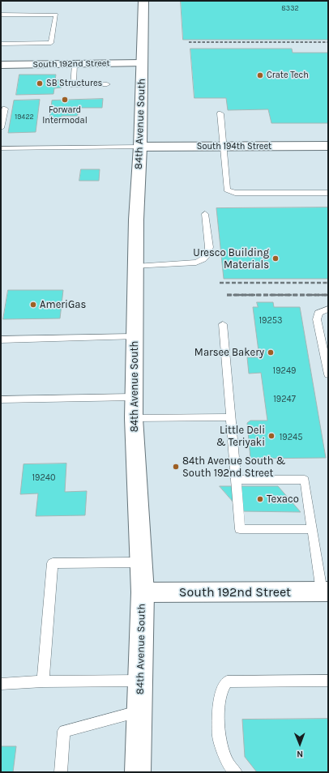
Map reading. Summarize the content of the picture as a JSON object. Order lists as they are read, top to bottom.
{
  "streets": {
    "main road": ["South 192nd Street", "84th Avenue South", "South 194th Street"]
  },
  "crossings": [
    ["South 192nd Street", "84th Avenue South"],
    ["84th Avenue South", "South 194th Street"]
  ],
  "places": [
    "Crate Tech",
    "SB Structures",
    "Forward Intermodal",
    "Uresco Building Materials",
    "AmeriGas",
    "Marsee Bakery",
    "Little Deli & Teriyaki",
    "84th Avenue South & South 192nd Street",
    "Texaco"
  ],
  "house_numbers": [
    "8332",
    "19422",
    "19253",
    "19249",
    "19247",
    "19245",
    "19240"
  ],
  "north": "bottom"
}
